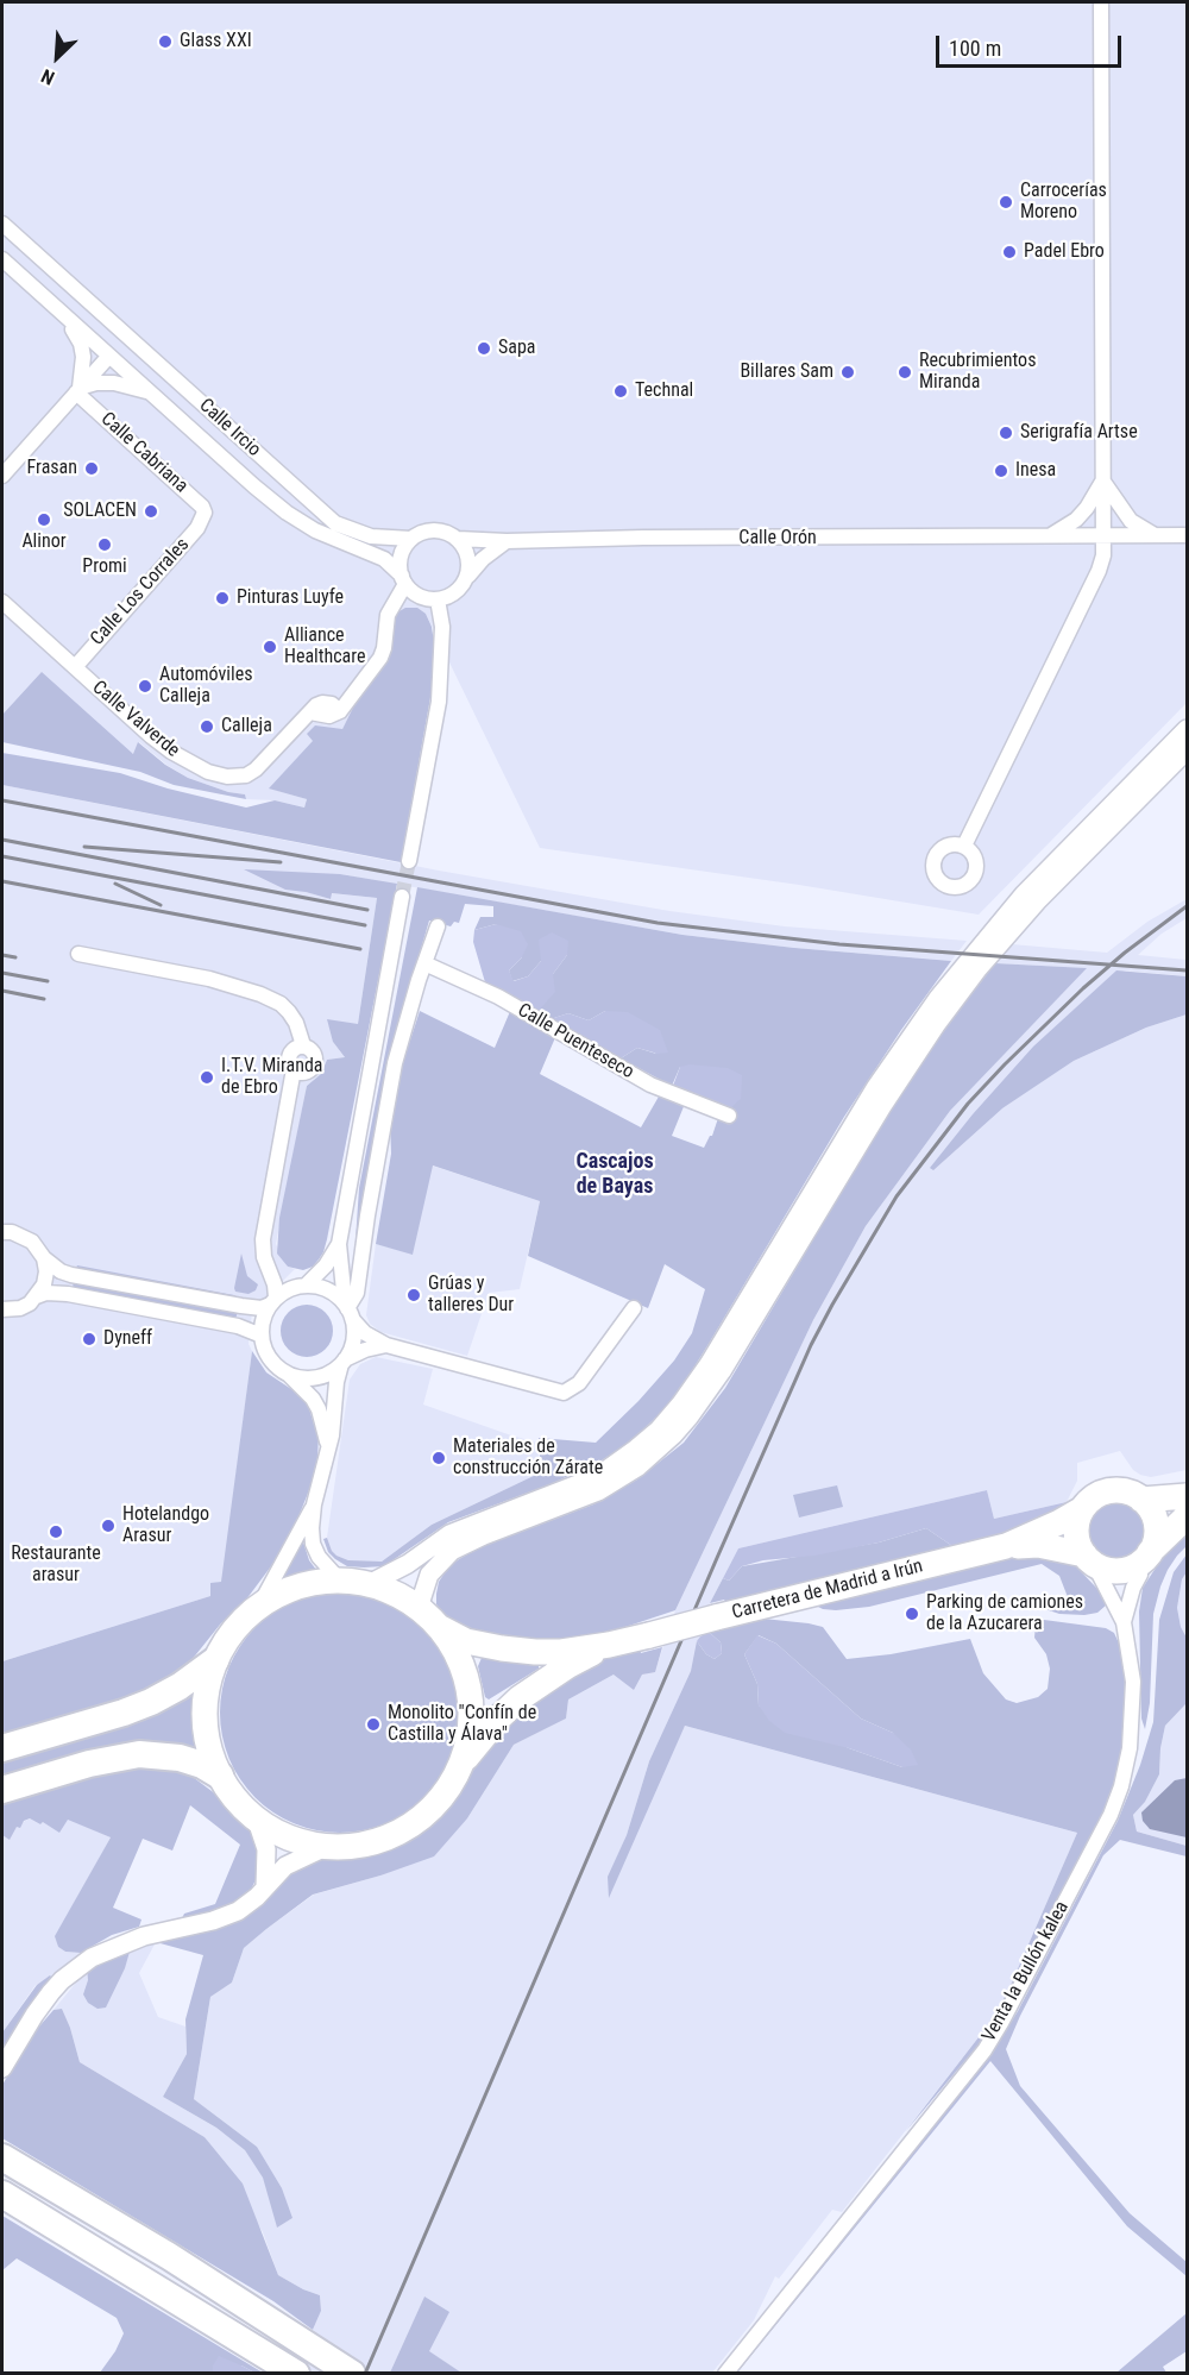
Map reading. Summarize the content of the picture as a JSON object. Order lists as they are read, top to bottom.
{
  "streets": {
    "highway": ["Carretera de Madrid a Irún"],
    "street": [
      "Calle Ircio",
      "Calle Cabriana",
      "Calle Orón",
      "Calle Los Corrales",
      "Calle Valverde",
      "Calle Puenteseco",
      "Venta la Bullón kalea"
    ]
  },
  "crossings": [
    ["Calle Ircio", "Calle Orón"],
    ["Calle Ircio", "Calle Valverde"],
    ["Calle Cabriana", "Calle Los Corrales"],
    ["Calle Orón", "Calle Valverde"],
    ["Calle Los Corrales", "Calle Valverde"]
  ],
  "districts": ["Cascajos de Bayas"],
  "places": [
    "Glass XXI",
    "Carrocerías Moreno",
    "Padel Ebro",
    "Sapa",
    "Billares Sam",
    "Recubrimientos Miranda",
    "Technal",
    "Serigrafía Artse",
    "Frasan",
    "Inesa",
    "SOLACEN",
    "Alinor",
    "Promi",
    "Pinturas Luyfe",
    "Alliance Healthcare",
    "Automóviles Calleja",
    "Calleja",
    "I.T.V. Miranda de Ebro",
    "Grúas y talleres Dur",
    "Dyneff",
    "Materiales de construcción Zárate",
    "Hotelandgo Arasur",
    "Restaurante arasur",
    "Parking de camiones de la Azucarera",
    "Monolito \"Confín de Castilla y Álava\""
  ],
  "scale_bar": "100 m",
  "north": "bottom left"
}
